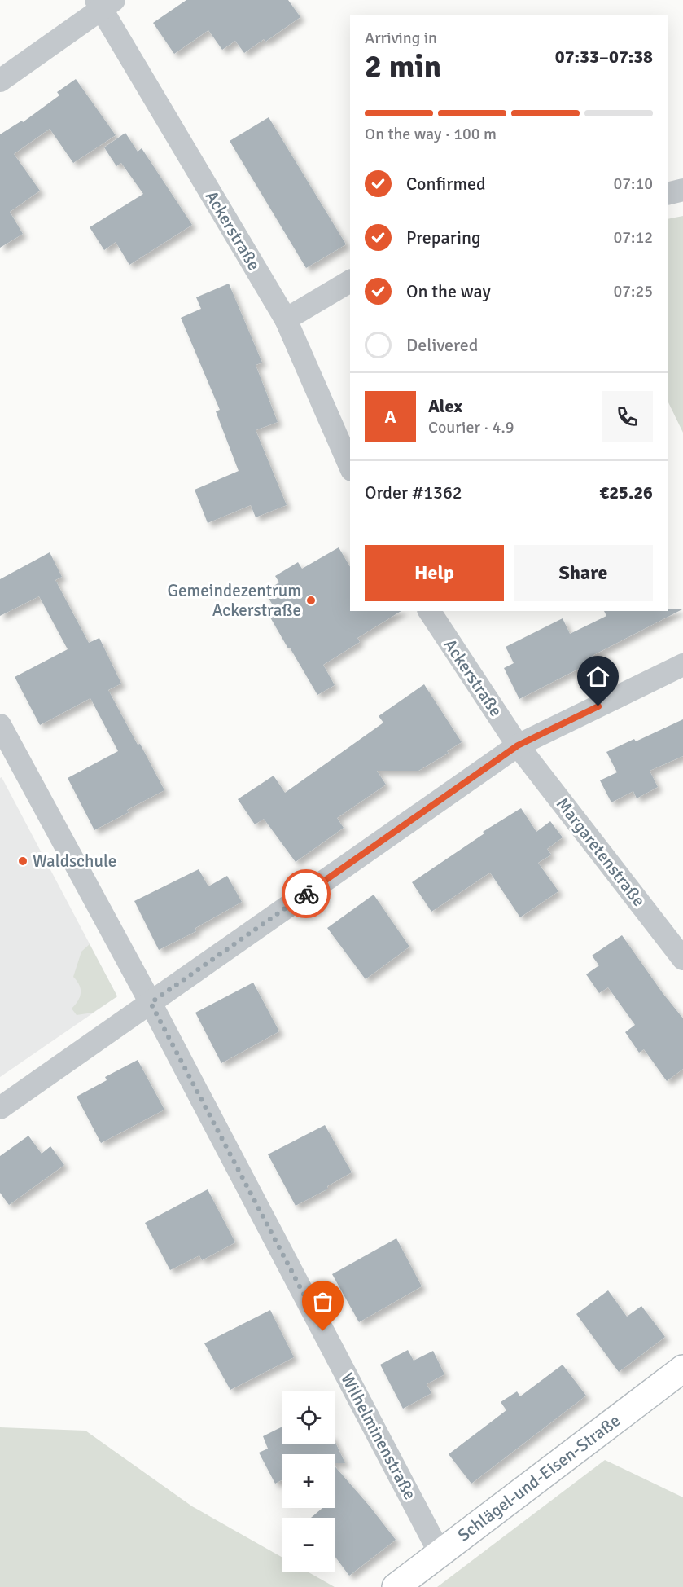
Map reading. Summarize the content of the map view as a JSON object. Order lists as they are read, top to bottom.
{
  "streets": {
    "street": [
      "Ackerstraße",
      "Margaretenstraße",
      "Wilhelminenstraße",
      "Schlägel-und-Eisen-Straße"
    ]
  },
  "crossings": [
    ["Ackerstraße", "Margaretenstraße"],
    ["Wilhelminenstraße", "Schlägel-und-Eisen-Straße"]
  ],
  "places": ["Gemeindezentrum Ackerstraße", "Waldschule"],
  "page": {
    "heading": ["2 min", "Arriving in", "07:33–07:38"],
    "panel": [
      "Alex",
      "Courier · 4.9",
      "Order #1362",
      "€25.26"
    ],
    "bar": "On the way · 100 m",
    "list": [
      ["Confirmed", "07:10"],
      ["Preparing", "07:12"],
      ["On the way", "07:25"],
      "Delivered"
    ],
    "round": "A",
    "buttons": ["Help", "Share"],
    "map_buttons": ["+", "−"]
  }
}
